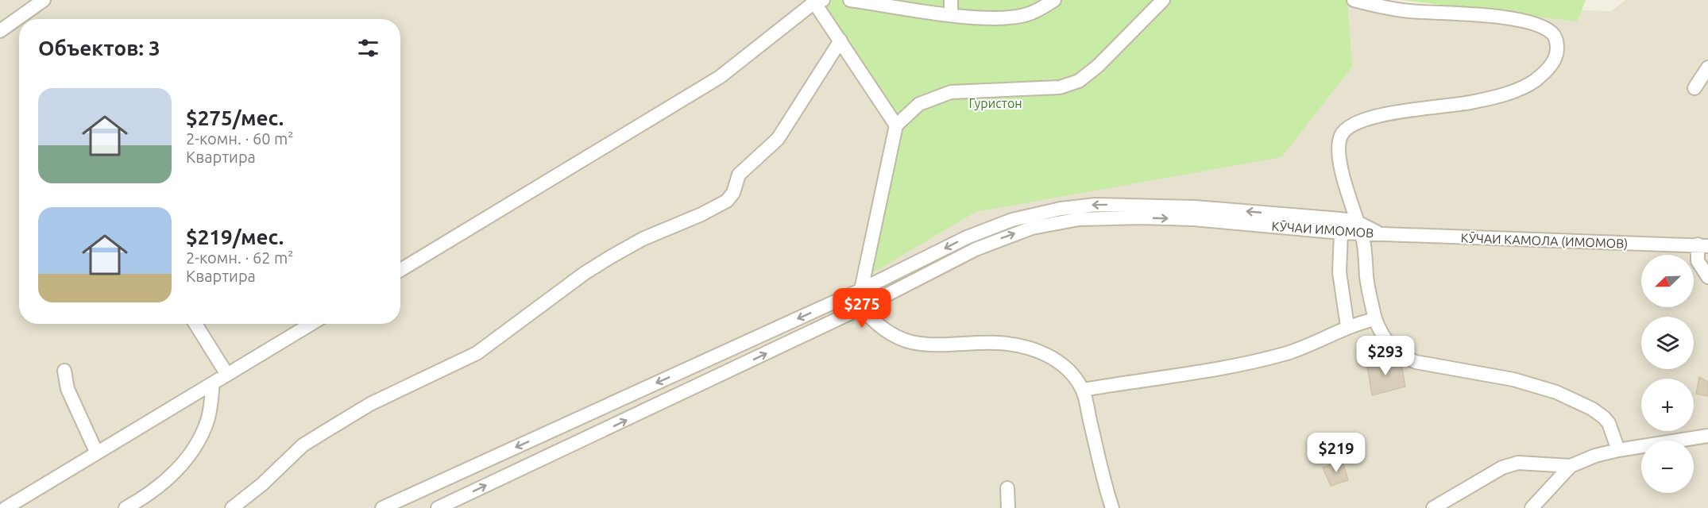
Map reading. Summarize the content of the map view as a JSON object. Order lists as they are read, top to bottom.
{
  "streets": {
    "street": ["КӮЧАИ ИМОМОВ", "КӮЧАИ КАМОЛА (ИМОМОВ)"]
  },
  "crossings": [
    ["КӮЧАИ ИМОМОВ", "КӮЧАИ КАМОЛА (ИМОМОВ)"]
  ],
  "parks": ["Гуристон"],
  "north": "bottom left",
  "page": {
    "heading": "Объектов: 3",
    "list": [
      {
        "name": "$275/мес.",
        "note": "2-комн. · 60 m² · Квартира"
      },
      {
        "name": "$219/мес.",
        "note": "2-комн. · 62 m² · Квартира"
      }
    ],
    "map_buttons": ["+", "−"],
    "price": ["$275", "$293", "$219"]
  }
}
